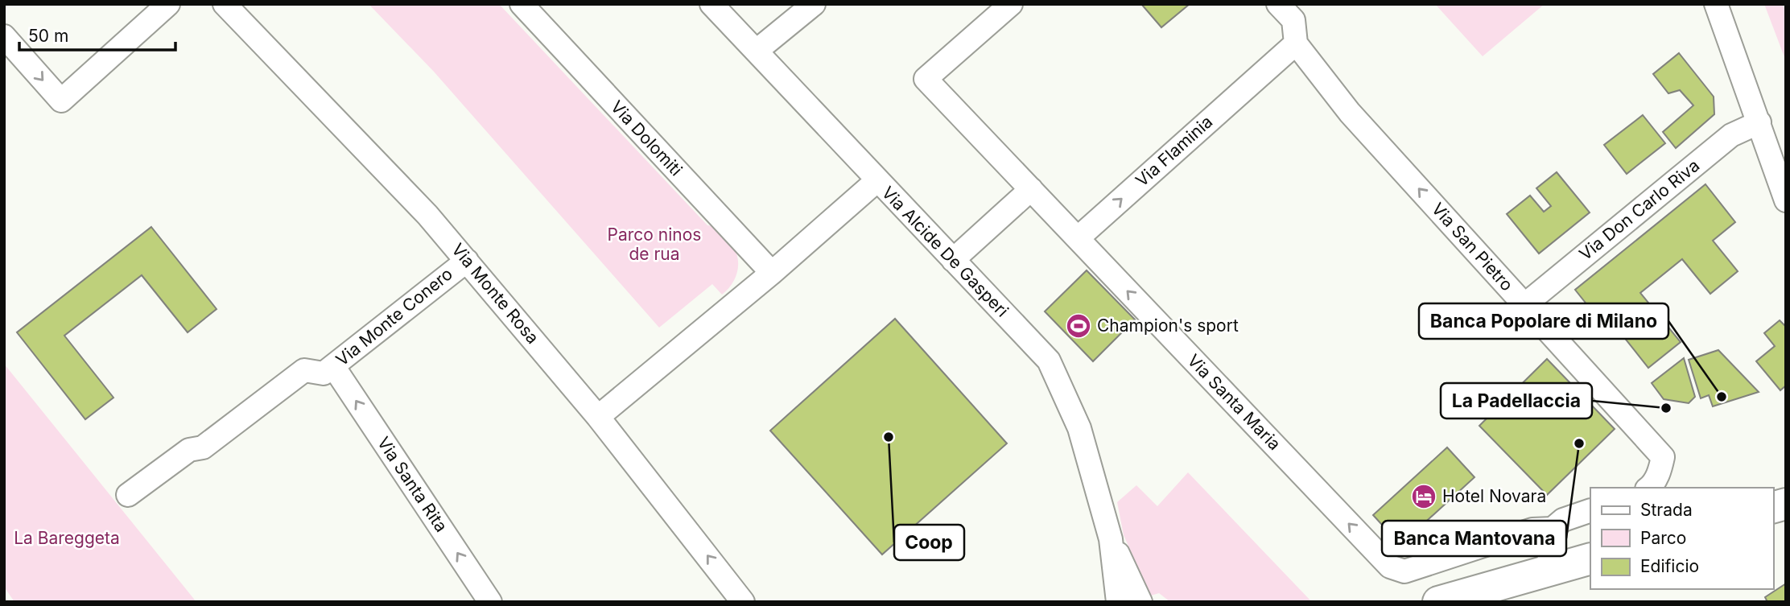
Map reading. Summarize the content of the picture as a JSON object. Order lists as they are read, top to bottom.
{
  "streets": {
    "street": [
      "Via Dolomiti",
      "Via Flaminia",
      "Via Don Carlo Riva",
      "Via San Pietro",
      "Via Alcide De Gasperi",
      "Via Monte Rosa",
      "Via Monte Conero",
      "Via Santa Maria",
      "Via Santa Rita"
    ]
  },
  "crossings": [
    ["Via Flaminia", "Via San Pietro"],
    ["Via Flaminia", "Via Santa Maria"],
    ["Via Don Carlo Riva", "Via San Pietro"],
    ["Via Monte Rosa", "Via Monte Conero"],
    ["Via Monte Conero", "Via Santa Rita"]
  ],
  "one_way": [
    "Via Flaminia",
    "Via San Pietro",
    "Via Santa Maria",
    "Via Santa Rita"
  ],
  "parks": ["Parco ninos de rua", "La Bareggeta"],
  "places": {
    "sports": ["Champion's sport"],
    "other": [
      "Banca Popolare di Milano",
      "La Padellaccia",
      "Coop",
      "Banca Mantovana"
    ],
    "hotel": ["Hotel Novara"]
  },
  "legend": ["Strada", "Parco", "Edificio"],
  "scale_bar": "50 m"
}
